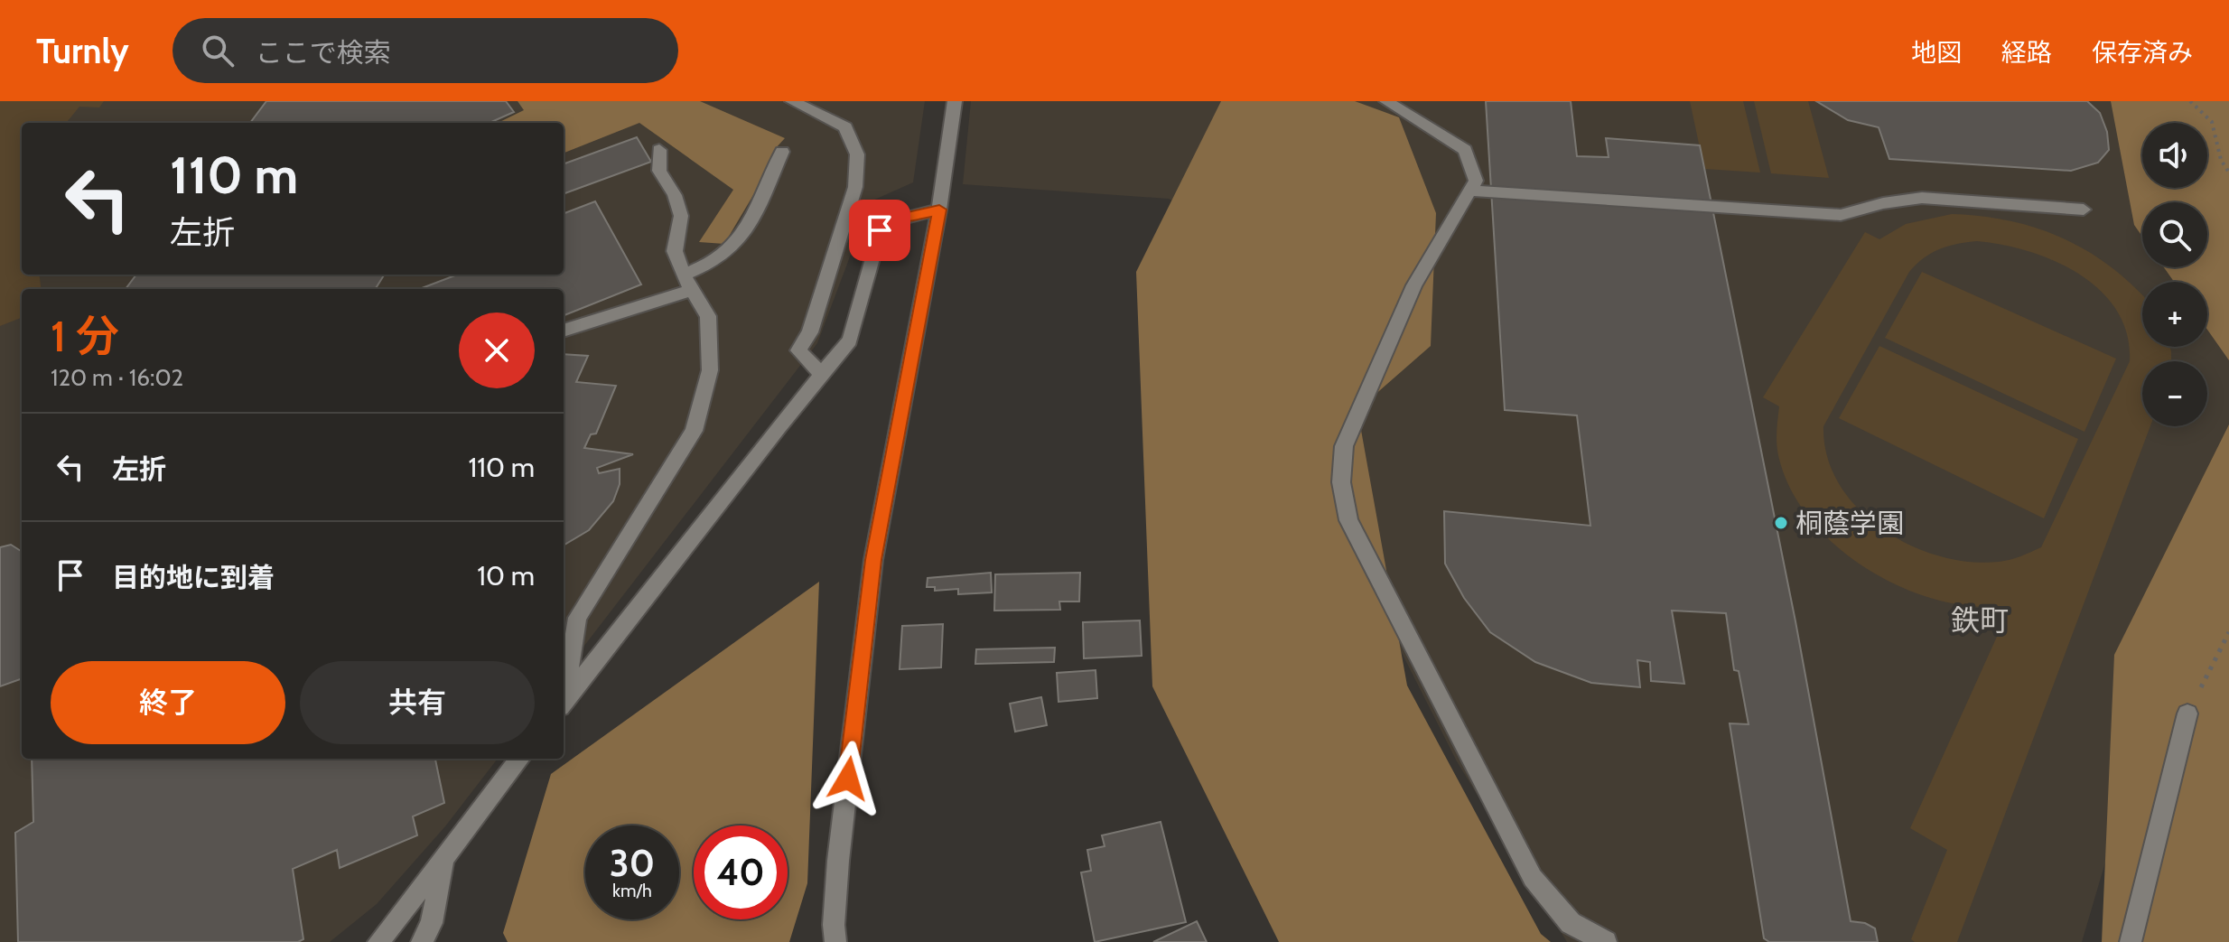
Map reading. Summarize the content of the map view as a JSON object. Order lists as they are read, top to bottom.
{
  "districts": ["鉄町"],
  "places": ["桐蔭学園"],
  "page": {
    "header": "Turnly",
    "search": "ここで検索",
    "nav": ["地図", "経路", "保存済み"],
    "map_buttons": ["+", "−"],
    "turn": ["110 m", "左折"],
    "heading": ["1 分", "120 m · 16:02"],
    "list": [
      {
        "name": "左折",
        "value": "110 m"
      },
      {
        "name": "目的地に到着",
        "value": "10 m"
      }
    ],
    "buttons": ["終了", "共有"],
    "speed": "30 km/h",
    "limit": "40"
  }
}
